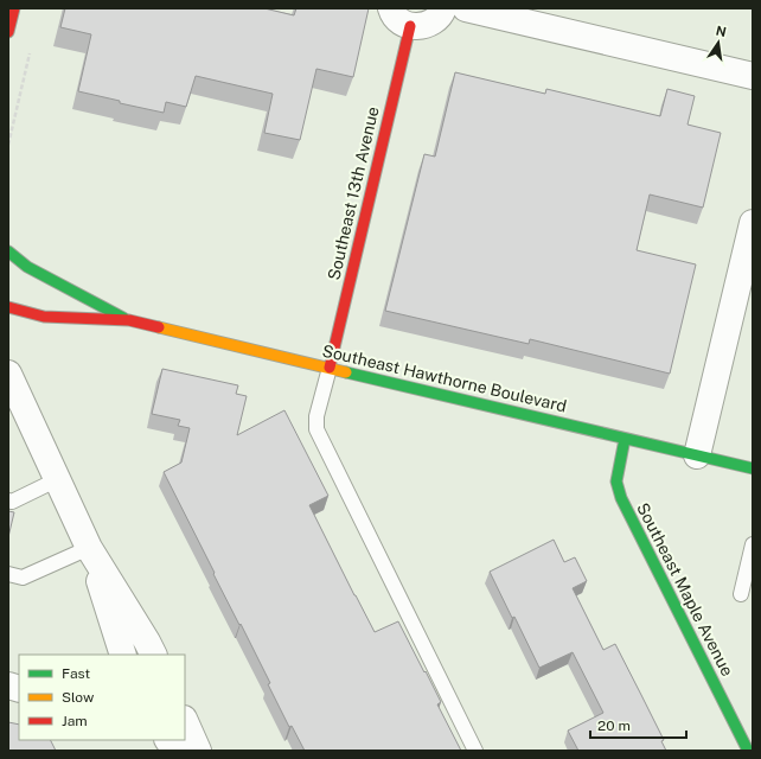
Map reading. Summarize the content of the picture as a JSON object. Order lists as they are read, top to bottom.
{
  "streets": {
    "main road": ["Southeast 13th Avenue", "Southeast Hawthorne Boulevard", "Southeast Maple Avenue"]
  },
  "crossings": [
    ["Southeast 13th Avenue", "Southeast Hawthorne Boulevard"],
    ["Southeast Hawthorne Boulevard", "Southeast Maple Avenue"]
  ],
  "legend": ["Fast", "Slow", "Jam"],
  "scale_bar": "20 m",
  "north": "top"
}
